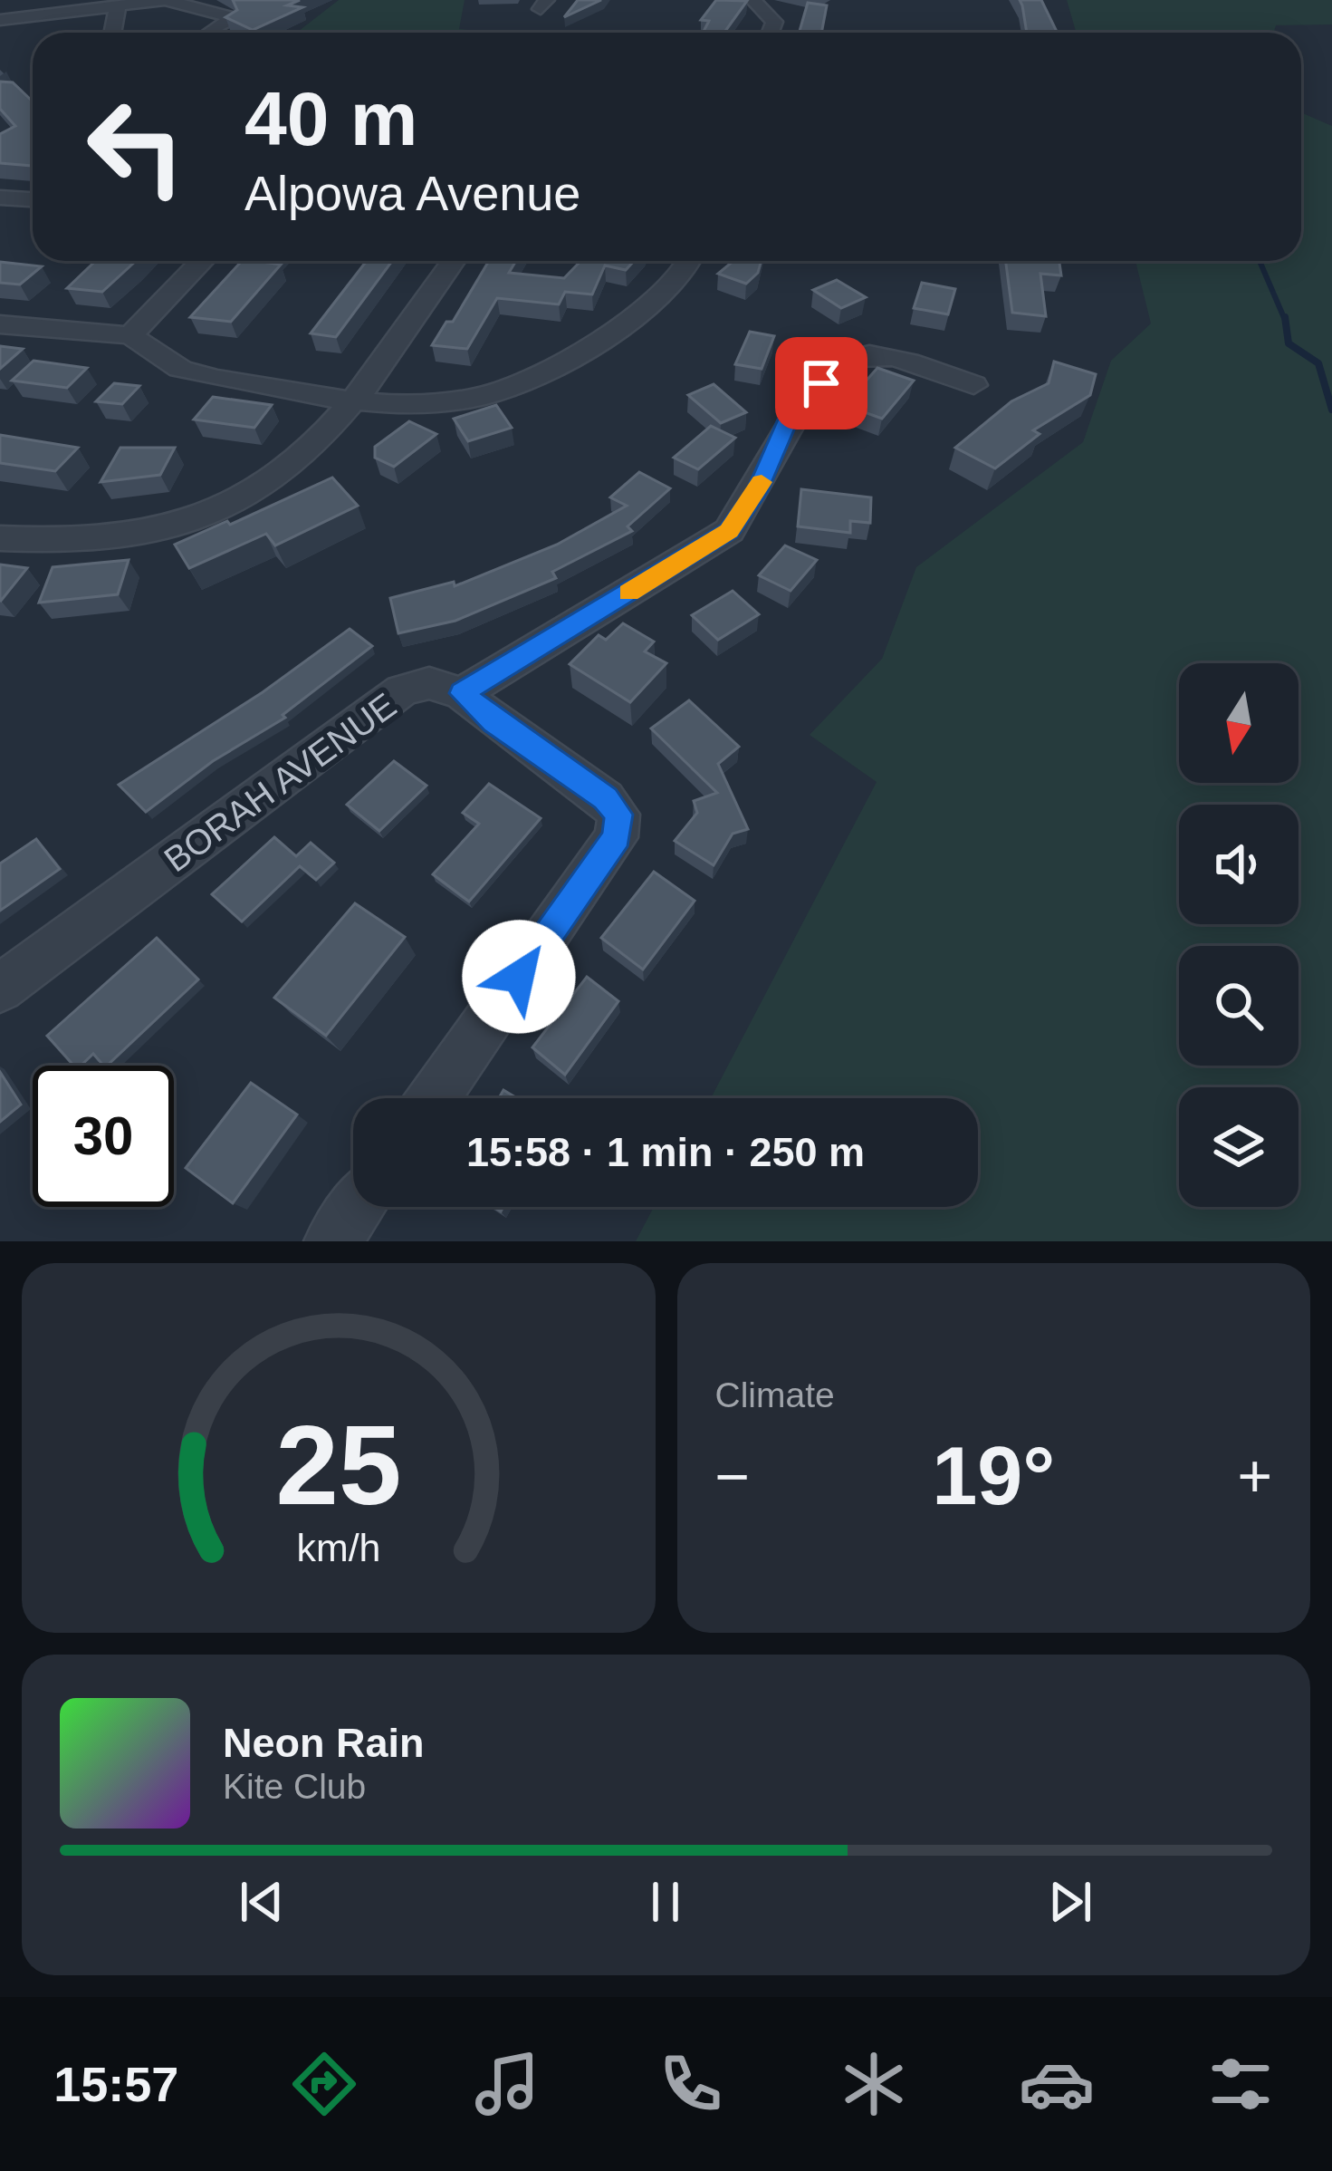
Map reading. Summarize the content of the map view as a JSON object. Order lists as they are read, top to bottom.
{
  "streets": {
    "street": ["BORAH AVENUE"]
  },
  "north": "bottom",
  "page": {
    "turn": ["40 m", "Alpowa Avenue"],
    "limit": "30",
    "trip": "15:58 · 1 min · 250 m",
    "tile": "Climate",
    "heat": ["−", "19°", "+"],
    "song": ["Neon Rain", "Kite Club"],
    "tabs": "15:57",
    "gauge": ["25", "km/h"]
  }
}
